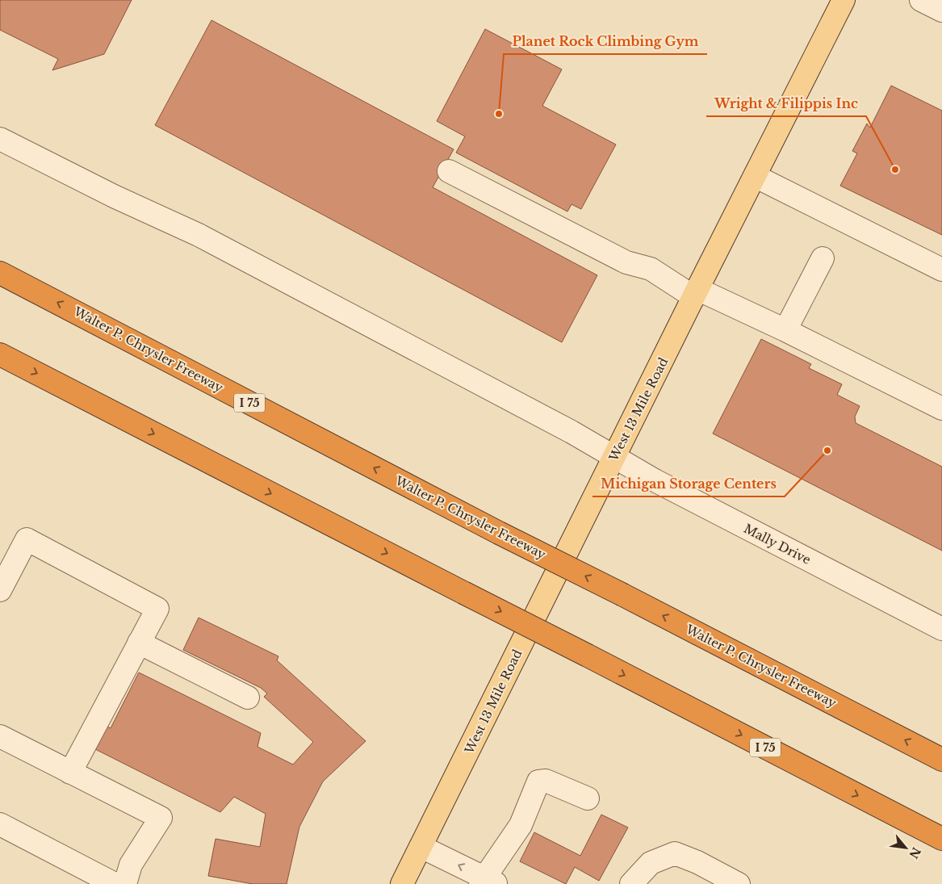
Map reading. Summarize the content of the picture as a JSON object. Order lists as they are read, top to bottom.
{
  "streets": {
    "highway": ["Walter P. Chrysler Freeway", "I 75"],
    "main road": ["West 13 Mile Road"],
    "street": ["Mally Drive"]
  },
  "crossings": [
    ["West 13 Mile Road", "Mally Drive"]
  ],
  "places": ["Planet Rock Climbing Gym", "Wright & Filippis Inc", "Michigan Storage Centers"],
  "north": "bottom right"
}
